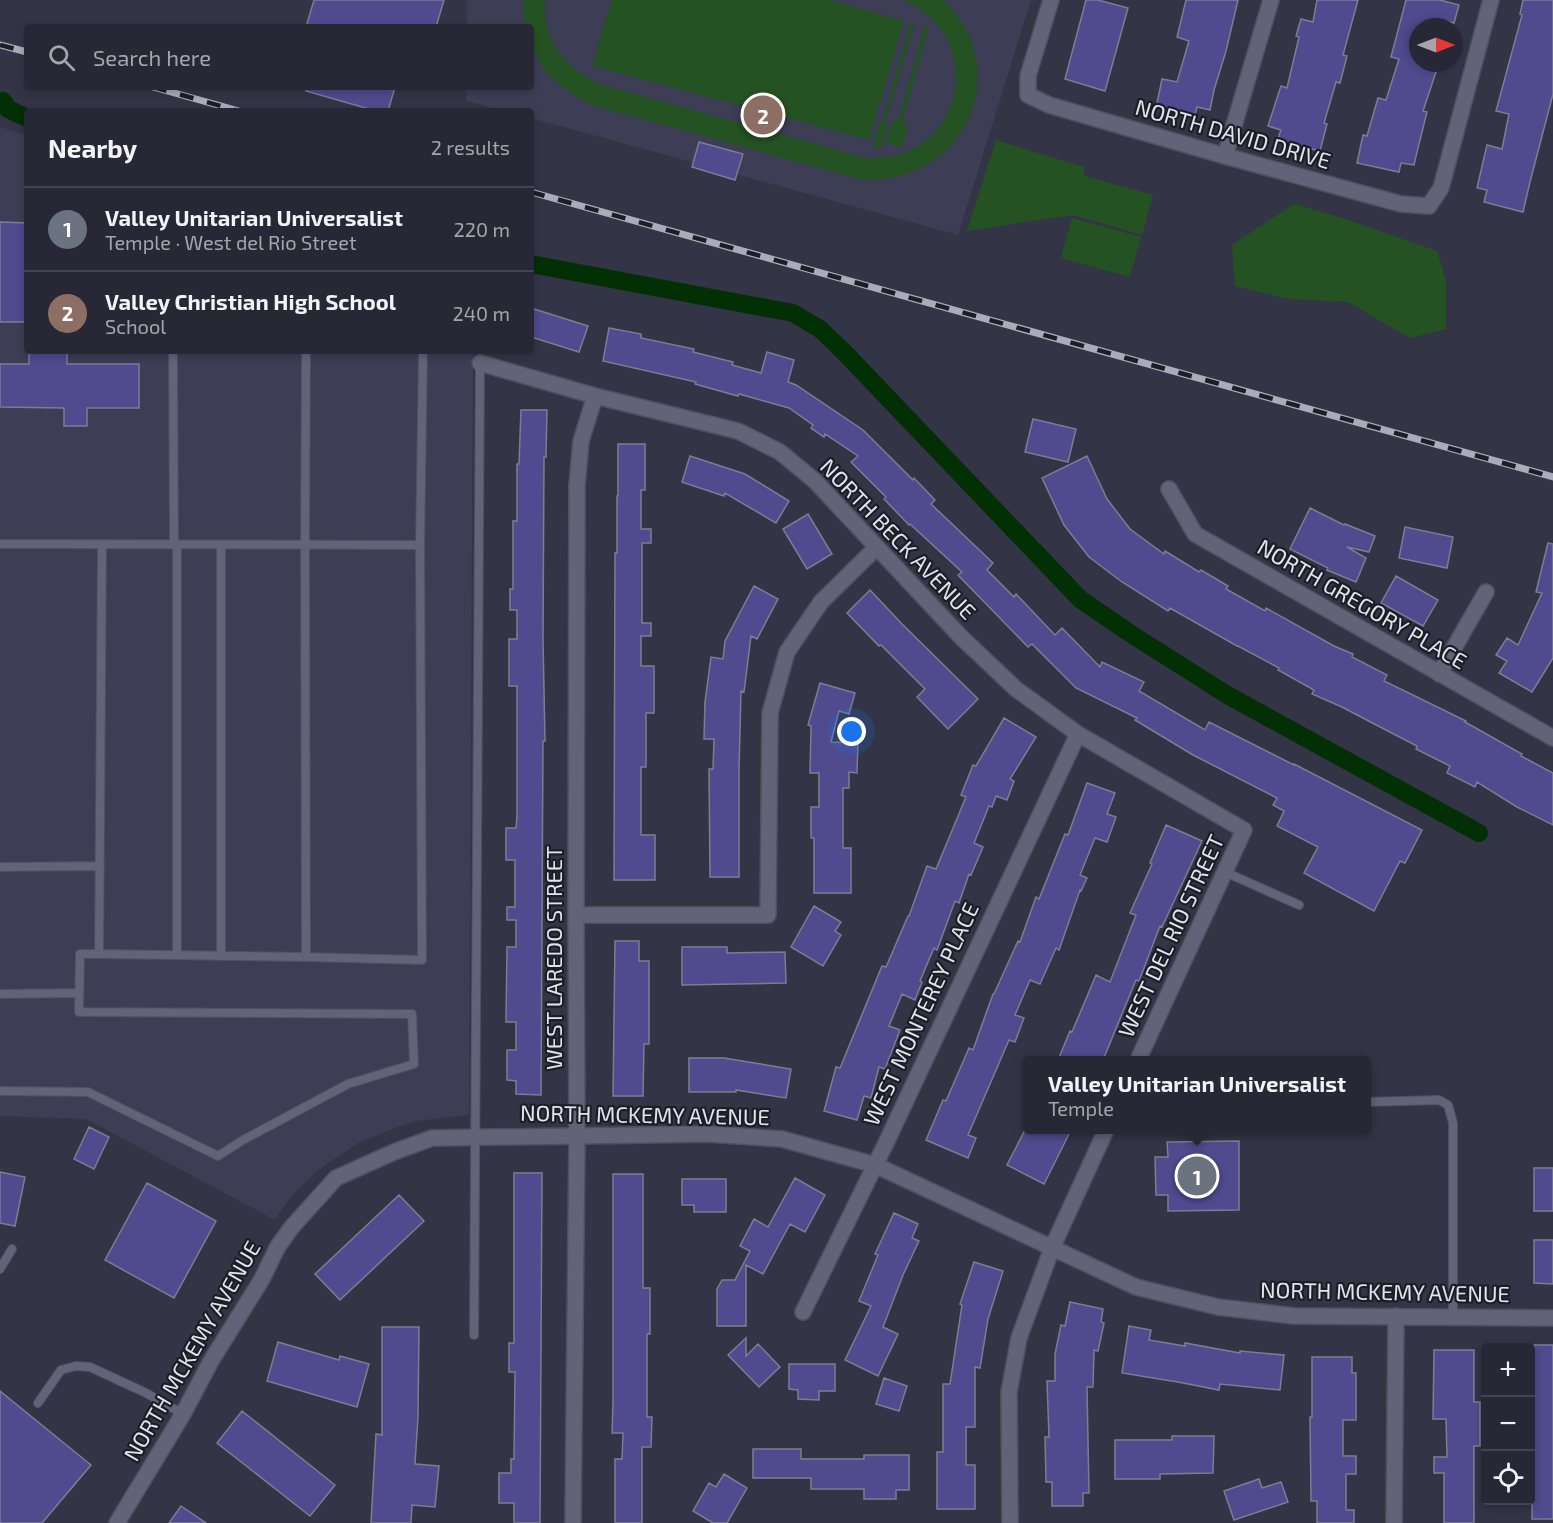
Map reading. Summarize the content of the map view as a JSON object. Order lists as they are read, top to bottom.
{
  "streets": {
    "street": [
      "NORTH DAVID DRIVE",
      "NORTH BECK AVENUE",
      "NORTH GREGORY PLACE",
      "WEST DEL RIO STREET",
      "WEST LAREDO STREET",
      "WEST MONTEREY PLACE",
      "NORTH MCKEMY AVENUE"
    ]
  },
  "crossings": [
    ["NORTH BECK AVENUE", "WEST DEL RIO STREET"],
    ["NORTH BECK AVENUE", "WEST LAREDO STREET"],
    ["NORTH BECK AVENUE", "WEST MONTEREY PLACE"],
    ["WEST LAREDO STREET", "NORTH MCKEMY AVENUE"],
    ["WEST MONTEREY PLACE", "NORTH MCKEMY AVENUE"]
  ],
  "north": "right",
  "page": {
    "search": "Search here",
    "pins": ["2", "1"],
    "heading": ["Nearby", "2 results"],
    "list": [
      {
        "mark": "1",
        "name": "Valley Unitarian Universalist",
        "note": "Temple · West del Rio Street",
        "value": "220 m"
      },
      {
        "mark": "2",
        "name": "Valley Christian High School",
        "note": "School",
        "value": "240 m"
      }
    ],
    "popup": ["Valley Unitarian Universalist", "Temple"],
    "map_buttons": ["+", "−"]
  }
}
